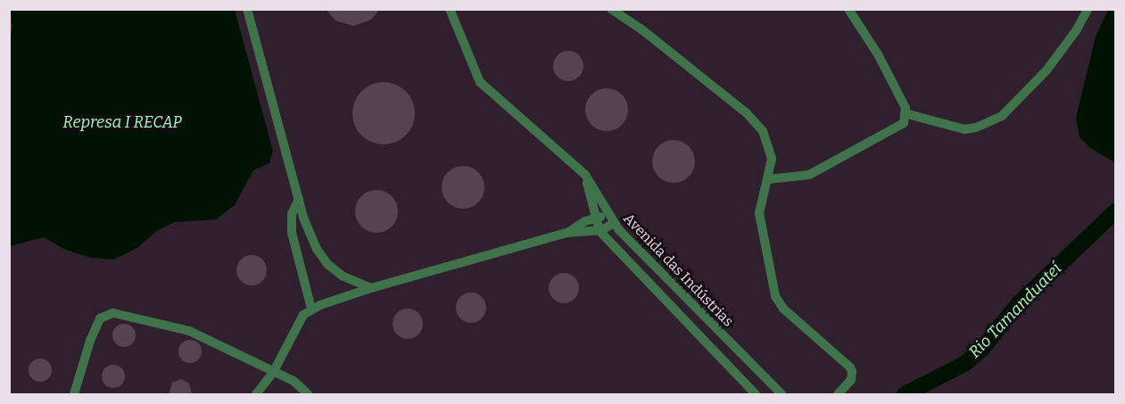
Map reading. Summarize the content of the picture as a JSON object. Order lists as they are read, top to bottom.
{
  "streets": {
    "lane": ["Avenida das Indústrias"]
  },
  "water": ["Represa I RECAP", "Rio Tamanduateí"]
}
